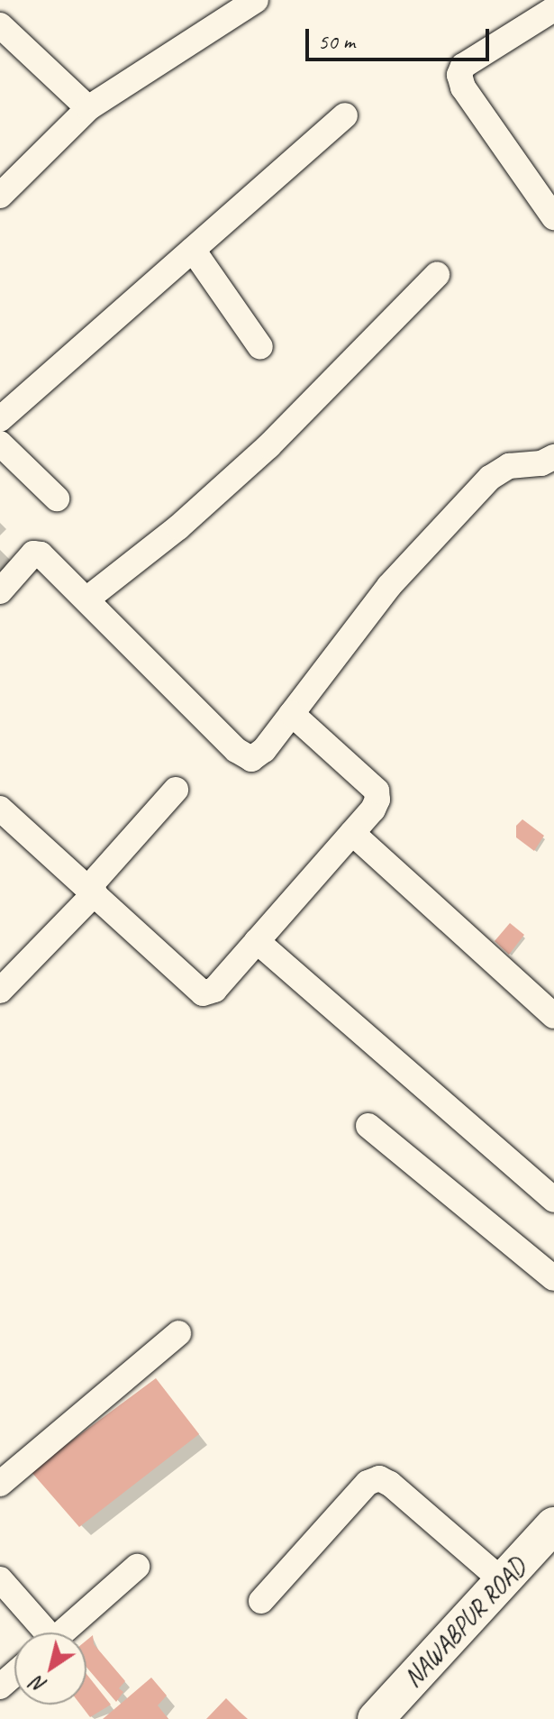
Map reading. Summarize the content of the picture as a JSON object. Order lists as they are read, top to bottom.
{
  "streets": {
    "street": ["NAWABPUR ROAD"]
  },
  "scale_bar": "50 m",
  "north": "bottom left"
}
